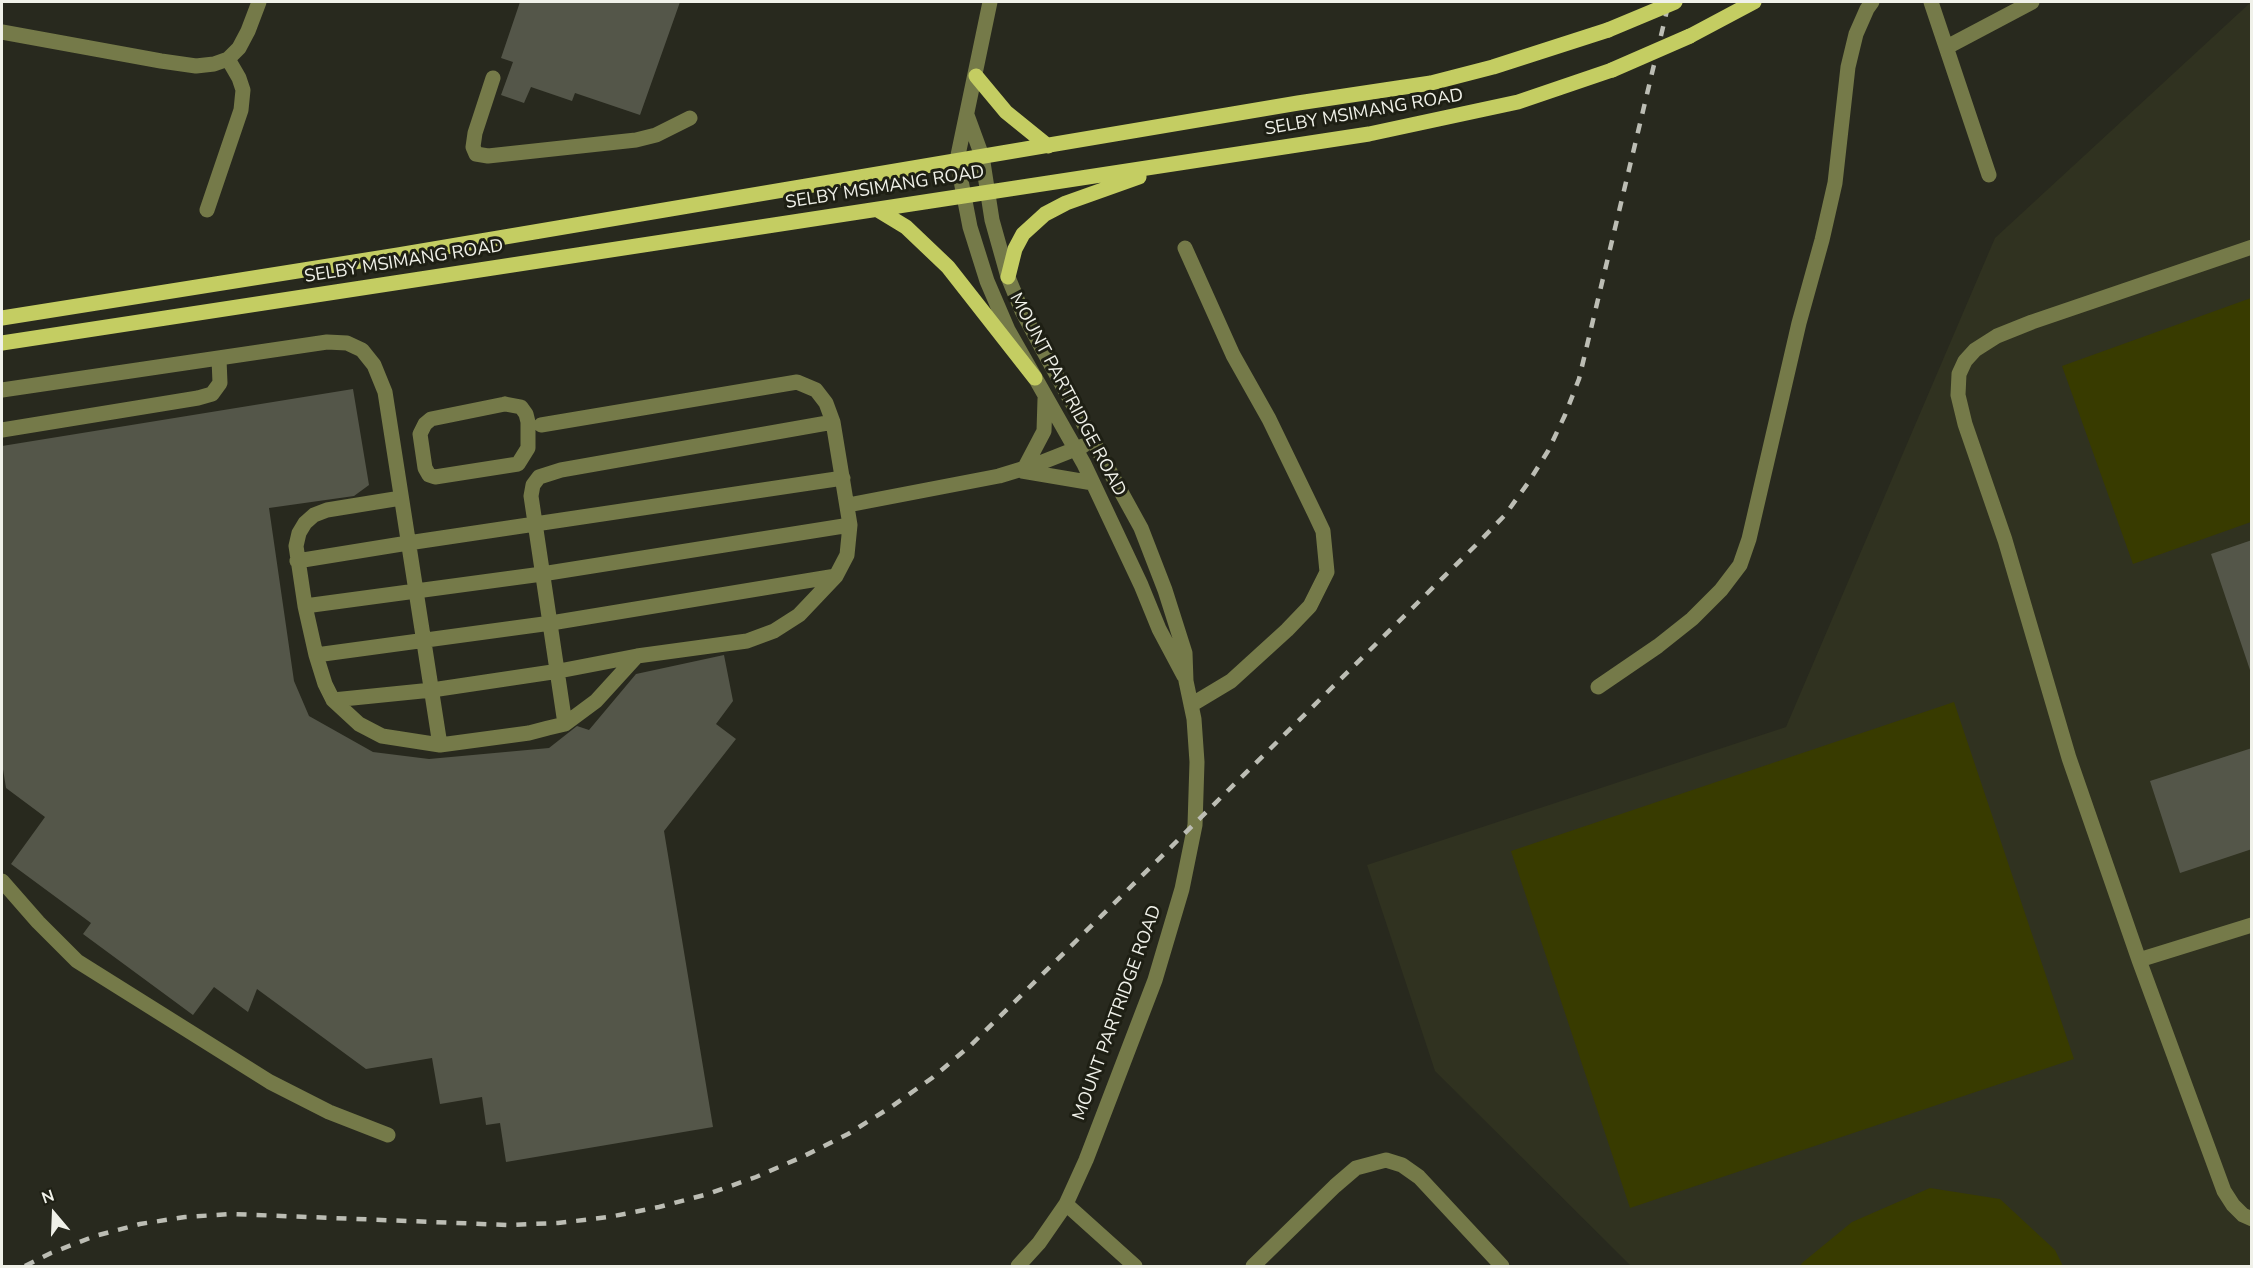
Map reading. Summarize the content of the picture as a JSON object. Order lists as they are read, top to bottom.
{
  "streets": {
    "main road": ["SELBY MSIMANG ROAD"],
    "street": ["MOUNT PARTRIDGE ROAD"]
  },
  "crossings": [
    ["SELBY MSIMANG ROAD", "MOUNT PARTRIDGE ROAD"]
  ],
  "north": "top"
}
